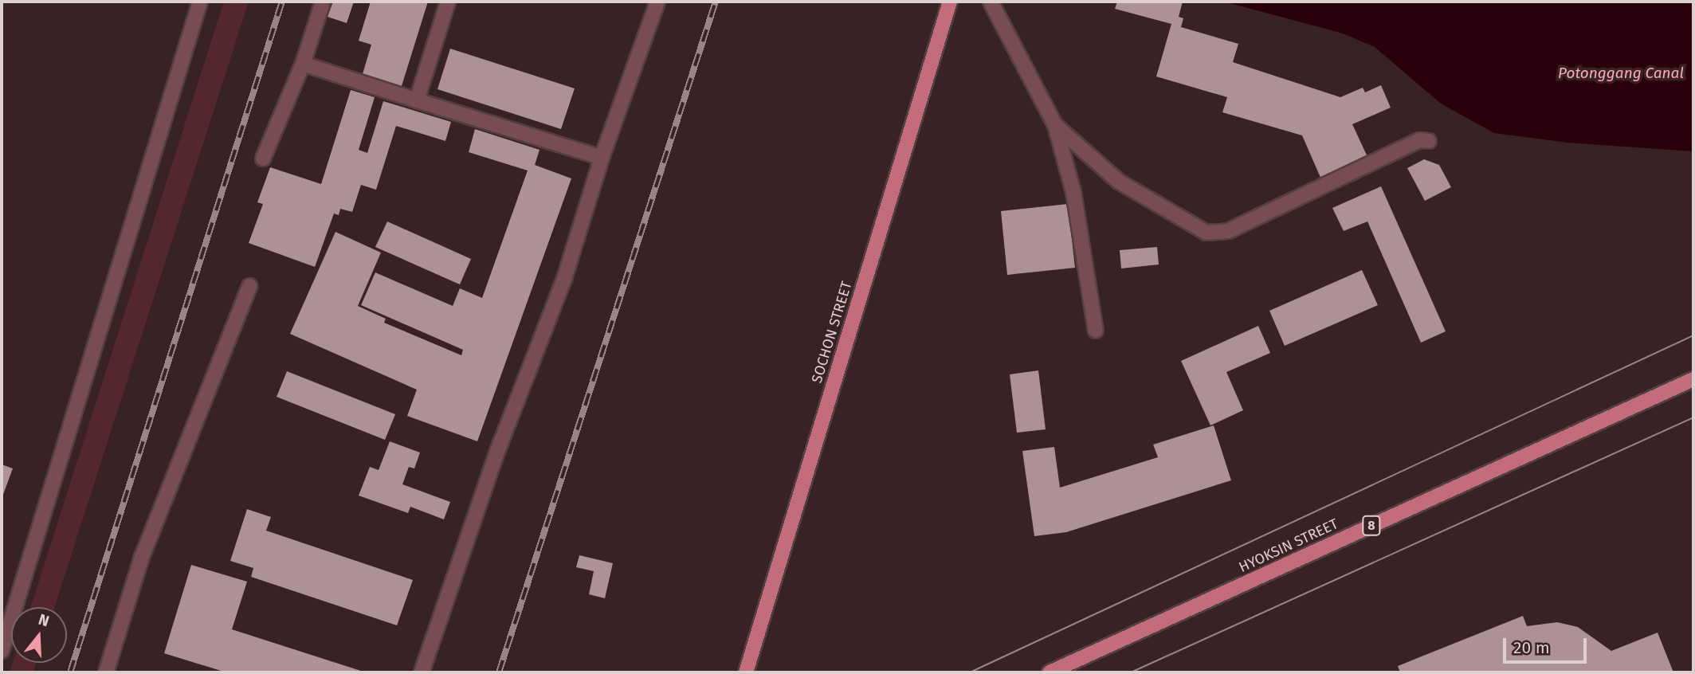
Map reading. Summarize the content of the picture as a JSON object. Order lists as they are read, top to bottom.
{
  "streets": {
    "main road": ["SOCHON STREET", "8", "HYOKSIN STREET"]
  },
  "water": ["Potonggang Canal"],
  "scale_bar": "20 m",
  "north": "top"
}
